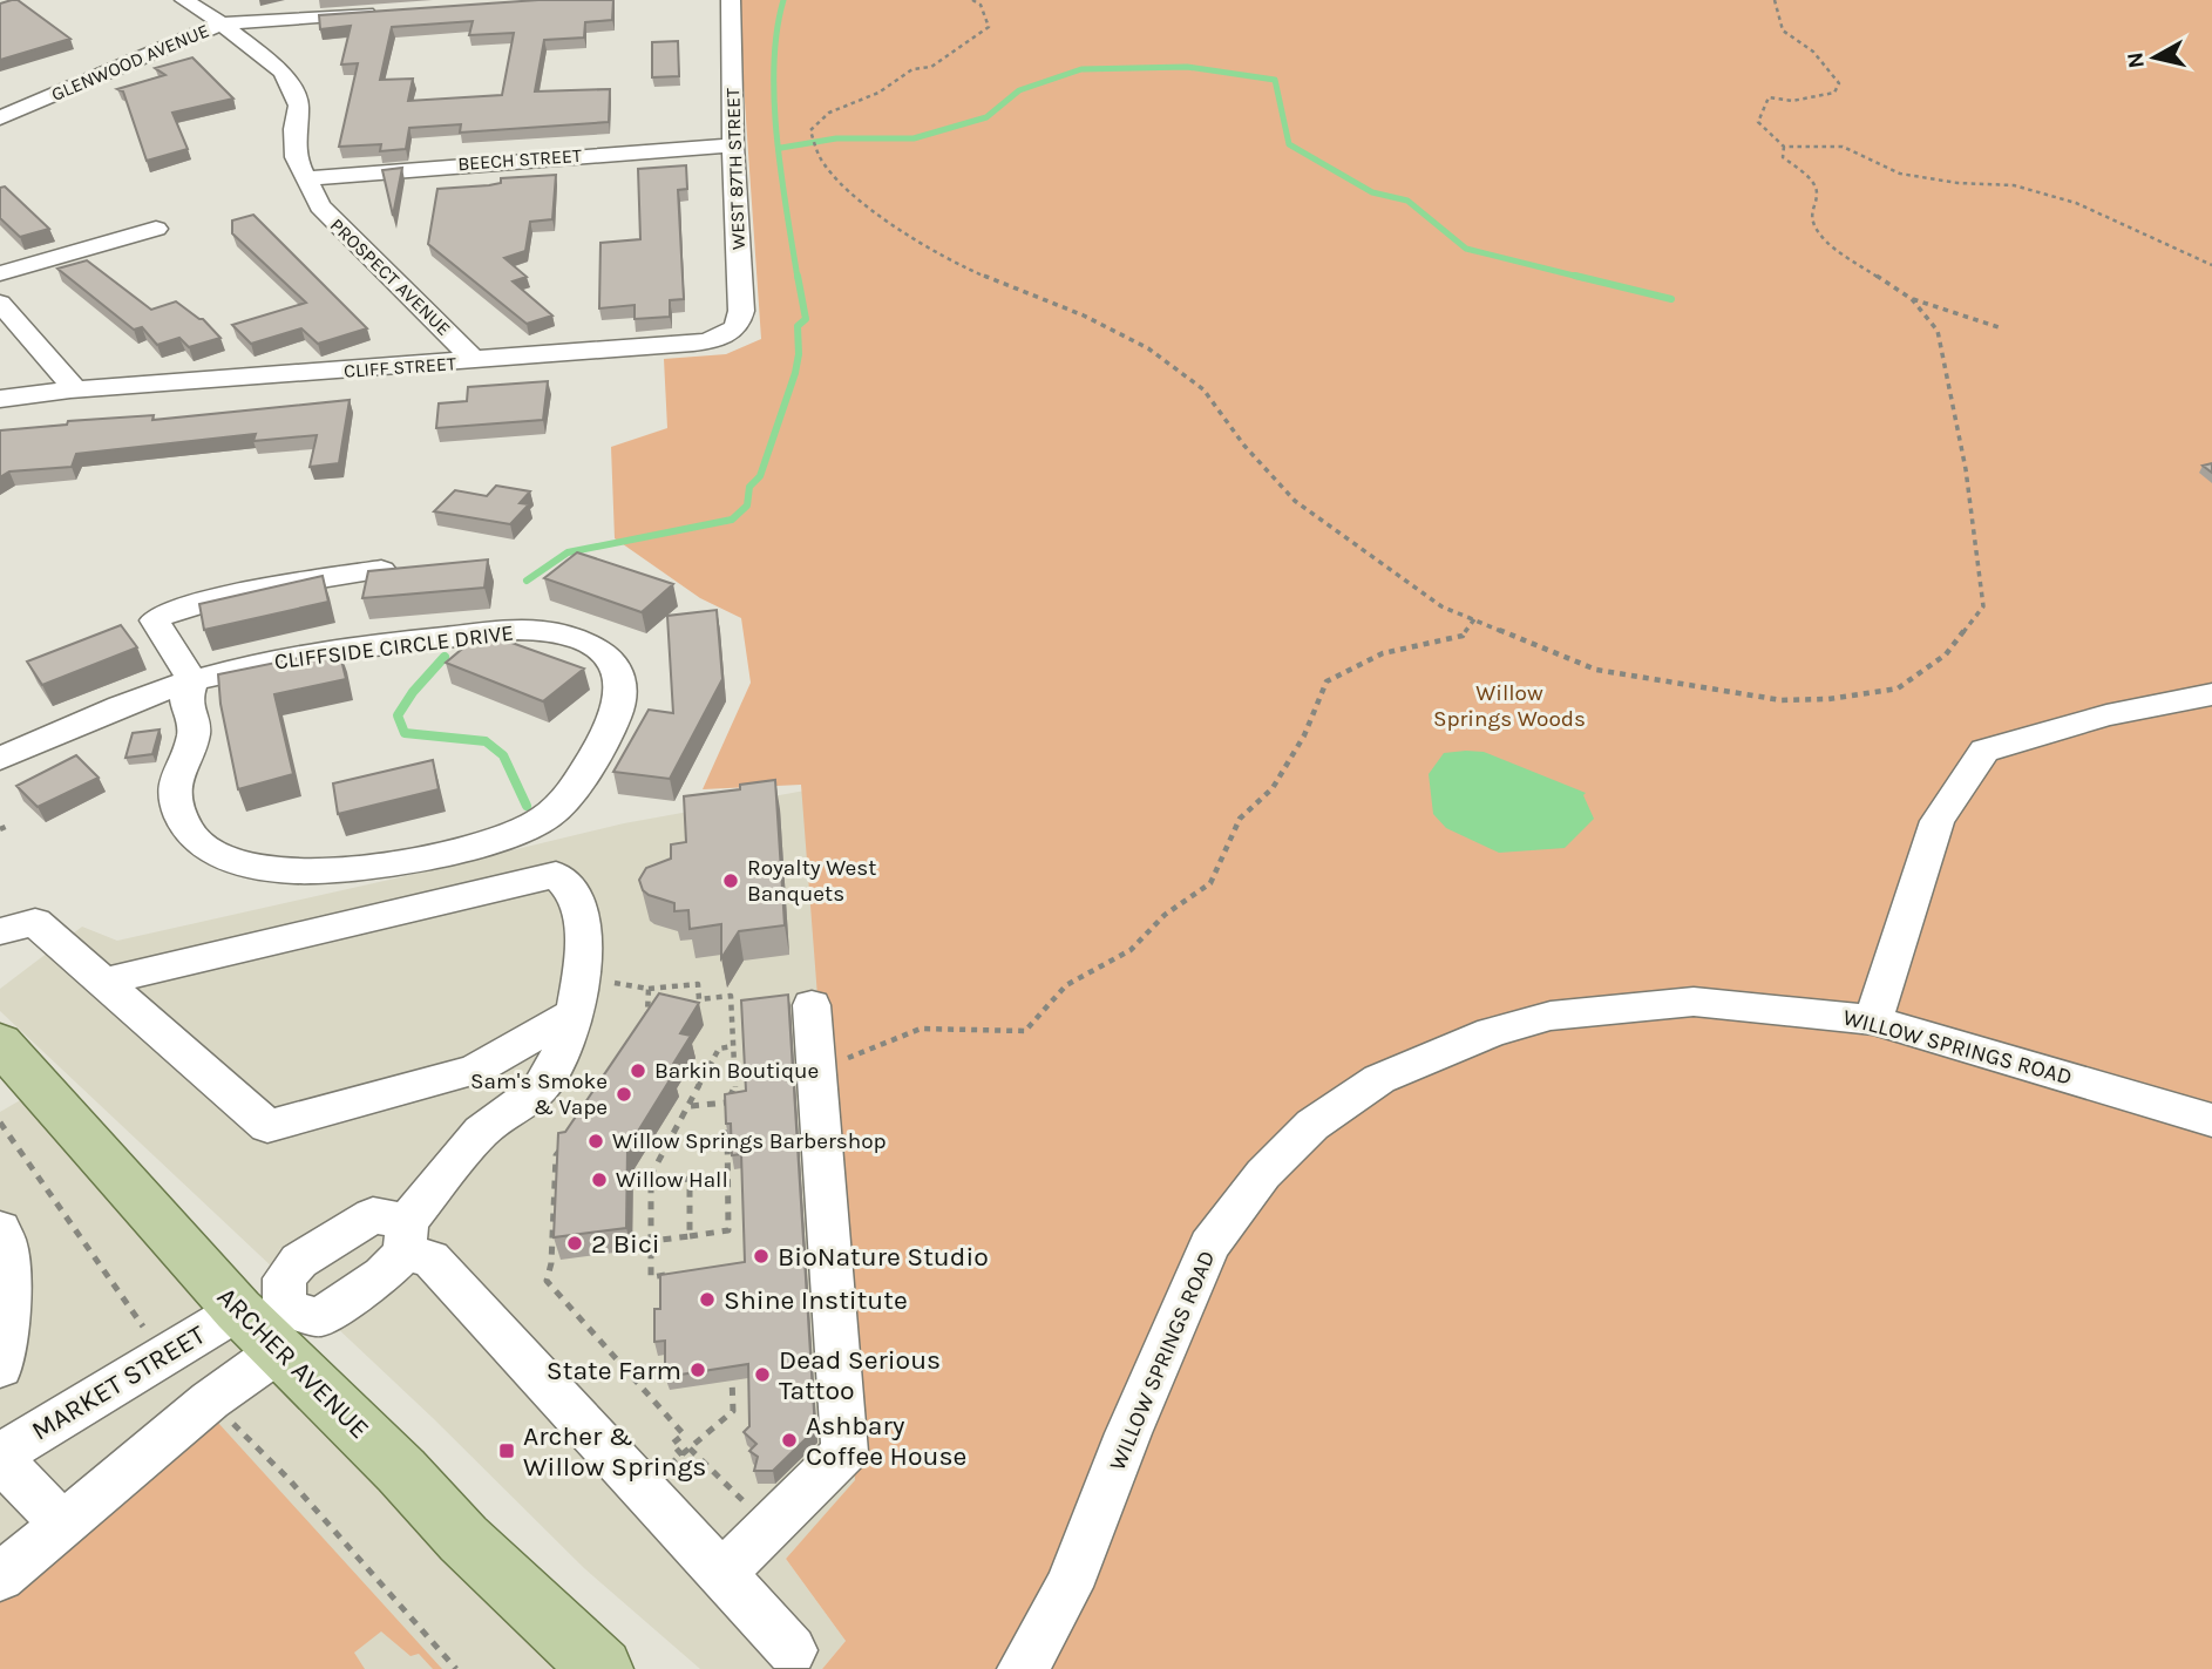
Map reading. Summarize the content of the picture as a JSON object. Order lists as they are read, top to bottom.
{
  "streets": {
    "main road": ["ARCHER AVENUE"],
    "street": [
      "GLENWOOD AVENUE",
      "BEECH STREET",
      "WEST 87TH STREET",
      "PROSPECT AVENUE",
      "CLIFF STREET",
      "CLIFFSIDE CIRCLE DRIVE",
      "WILLOW SPRINGS ROAD",
      "MARKET STREET"
    ]
  },
  "crossings": [
    ["GLENWOOD AVENUE", "PROSPECT AVENUE"],
    ["BEECH STREET", "WEST 87TH STREET"],
    ["BEECH STREET", "PROSPECT AVENUE"],
    ["WEST 87TH STREET", "CLIFF STREET"],
    ["PROSPECT AVENUE", "CLIFF STREET"],
    ["ARCHER AVENUE", "MARKET STREET"]
  ],
  "parks": ["Willow Springs Woods"],
  "places": {
    "other": [
      "Royalty West Banquets",
      "Barkin Boutique",
      "Sam's Smoke & Vape",
      "Willow Springs Barbershop",
      "Willow Hall",
      "2 Bici",
      "BioNature Studio",
      "Shine Institute",
      "State Farm",
      "Dead Serious Tattoo",
      "Ashbary Coffee House"
    ],
    "transit": ["Archer & Willow Springs"]
  },
  "north": "left"
}
